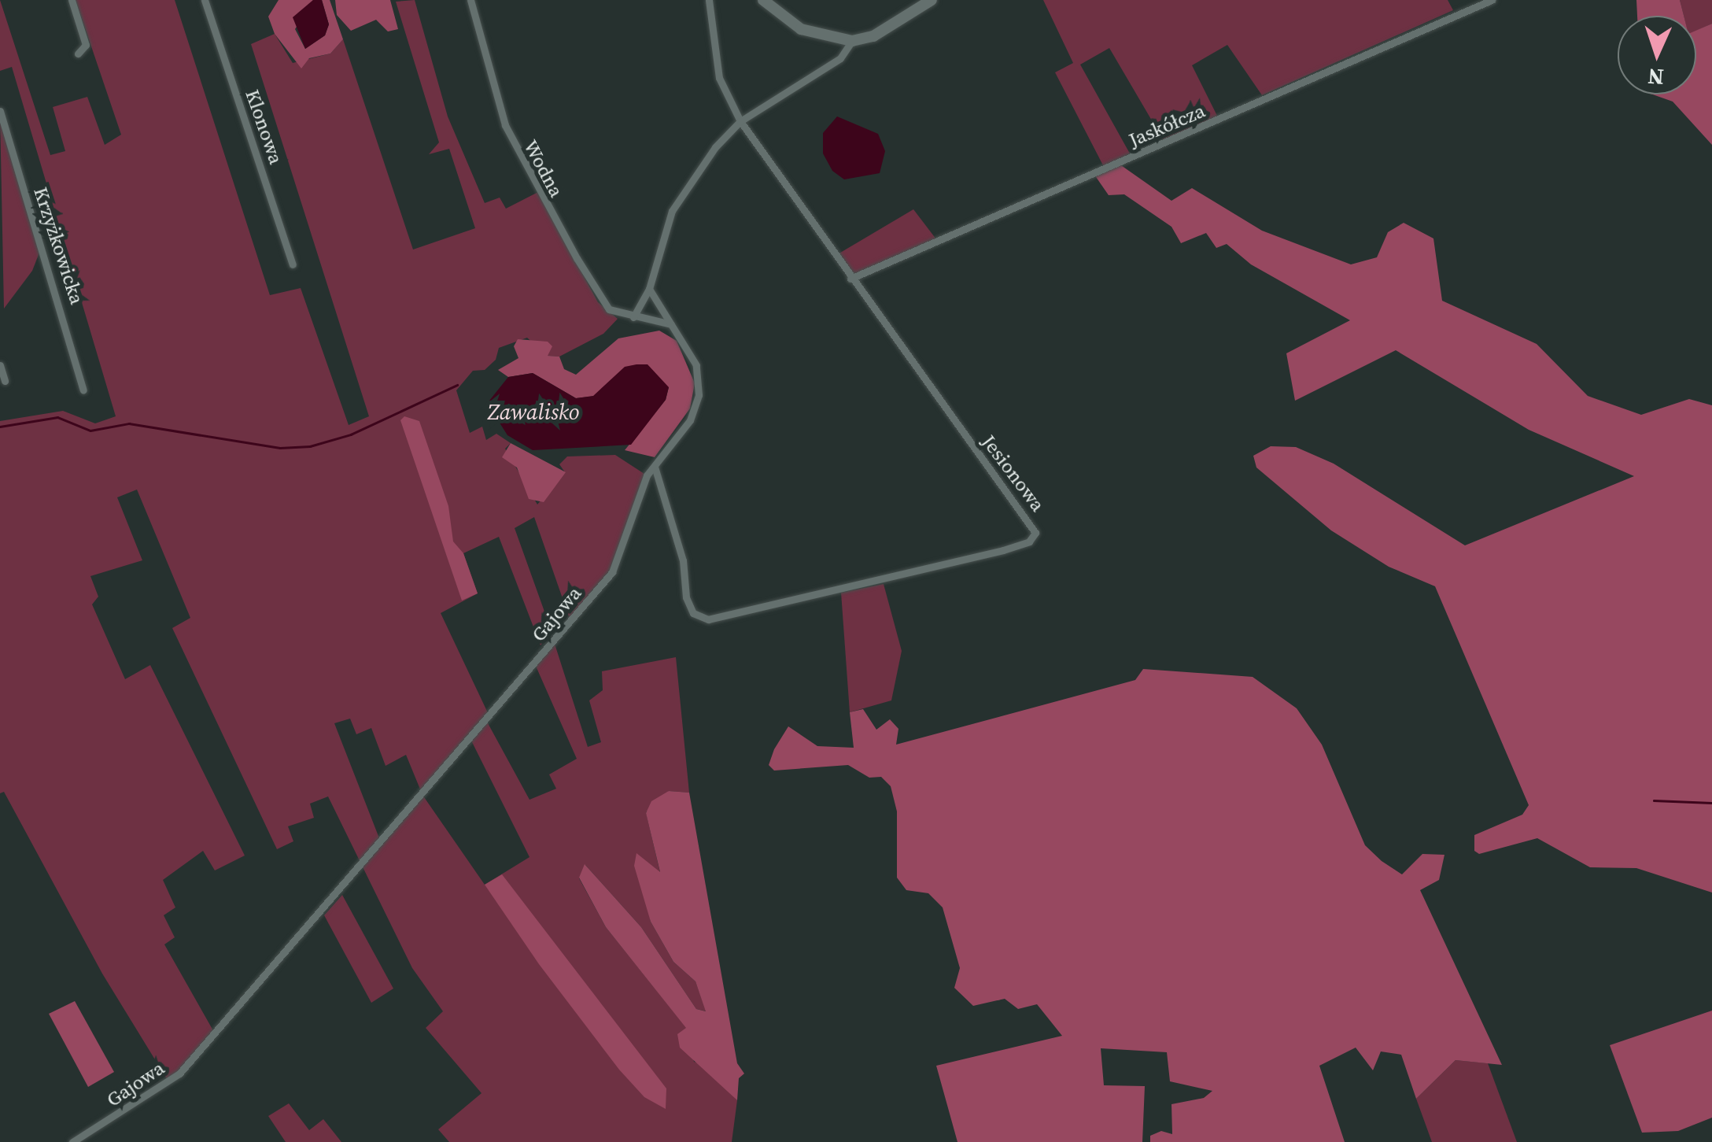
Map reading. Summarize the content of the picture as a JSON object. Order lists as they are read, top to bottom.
{
  "streets": {
    "street": [
      "Jaskółcza",
      "Klonowa",
      "Wodna",
      "Krzyżkowicka",
      "Jesionowa",
      "Gajowa"
    ]
  },
  "crossings": [
    ["Jaskółcza", "Jesionowa"],
    ["Wodna", "Gajowa"],
    ["Jesionowa", "Gajowa"]
  ],
  "water": ["Zawalisko"],
  "north": "bottom"
}
